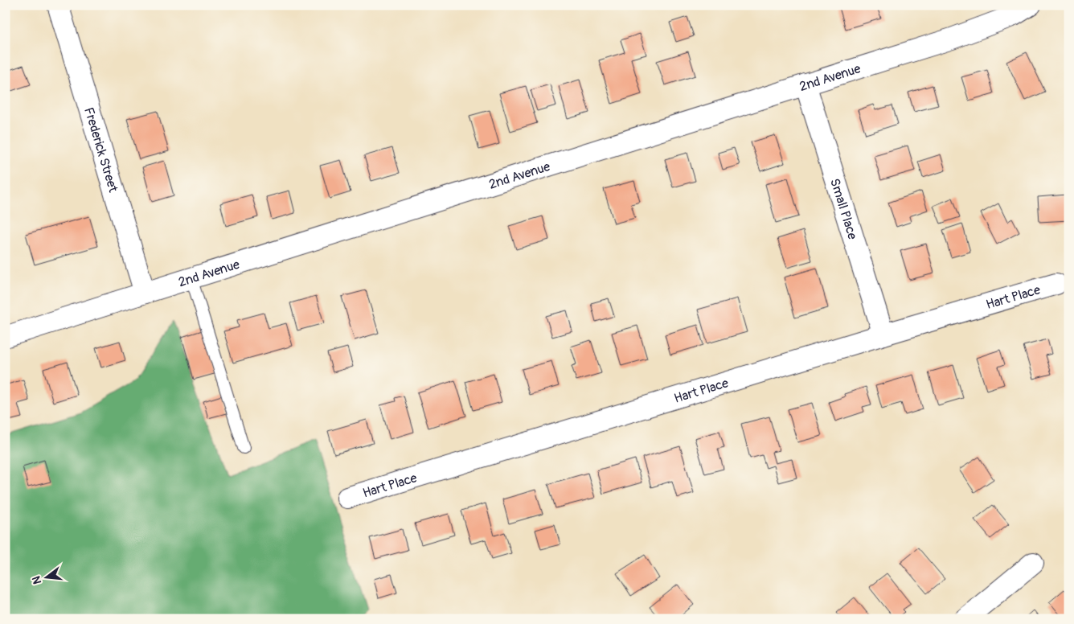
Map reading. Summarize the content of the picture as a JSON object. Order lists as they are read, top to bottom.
{
  "streets": {
    "street": [
      "2nd Avenue",
      "Frederick Street",
      "Small Place",
      "Hart Place"
    ]
  },
  "crossings": [
    ["2nd Avenue", "Frederick Street"],
    ["2nd Avenue", "Small Place"],
    ["Small Place", "Hart Place"]
  ],
  "north": "left"
}
